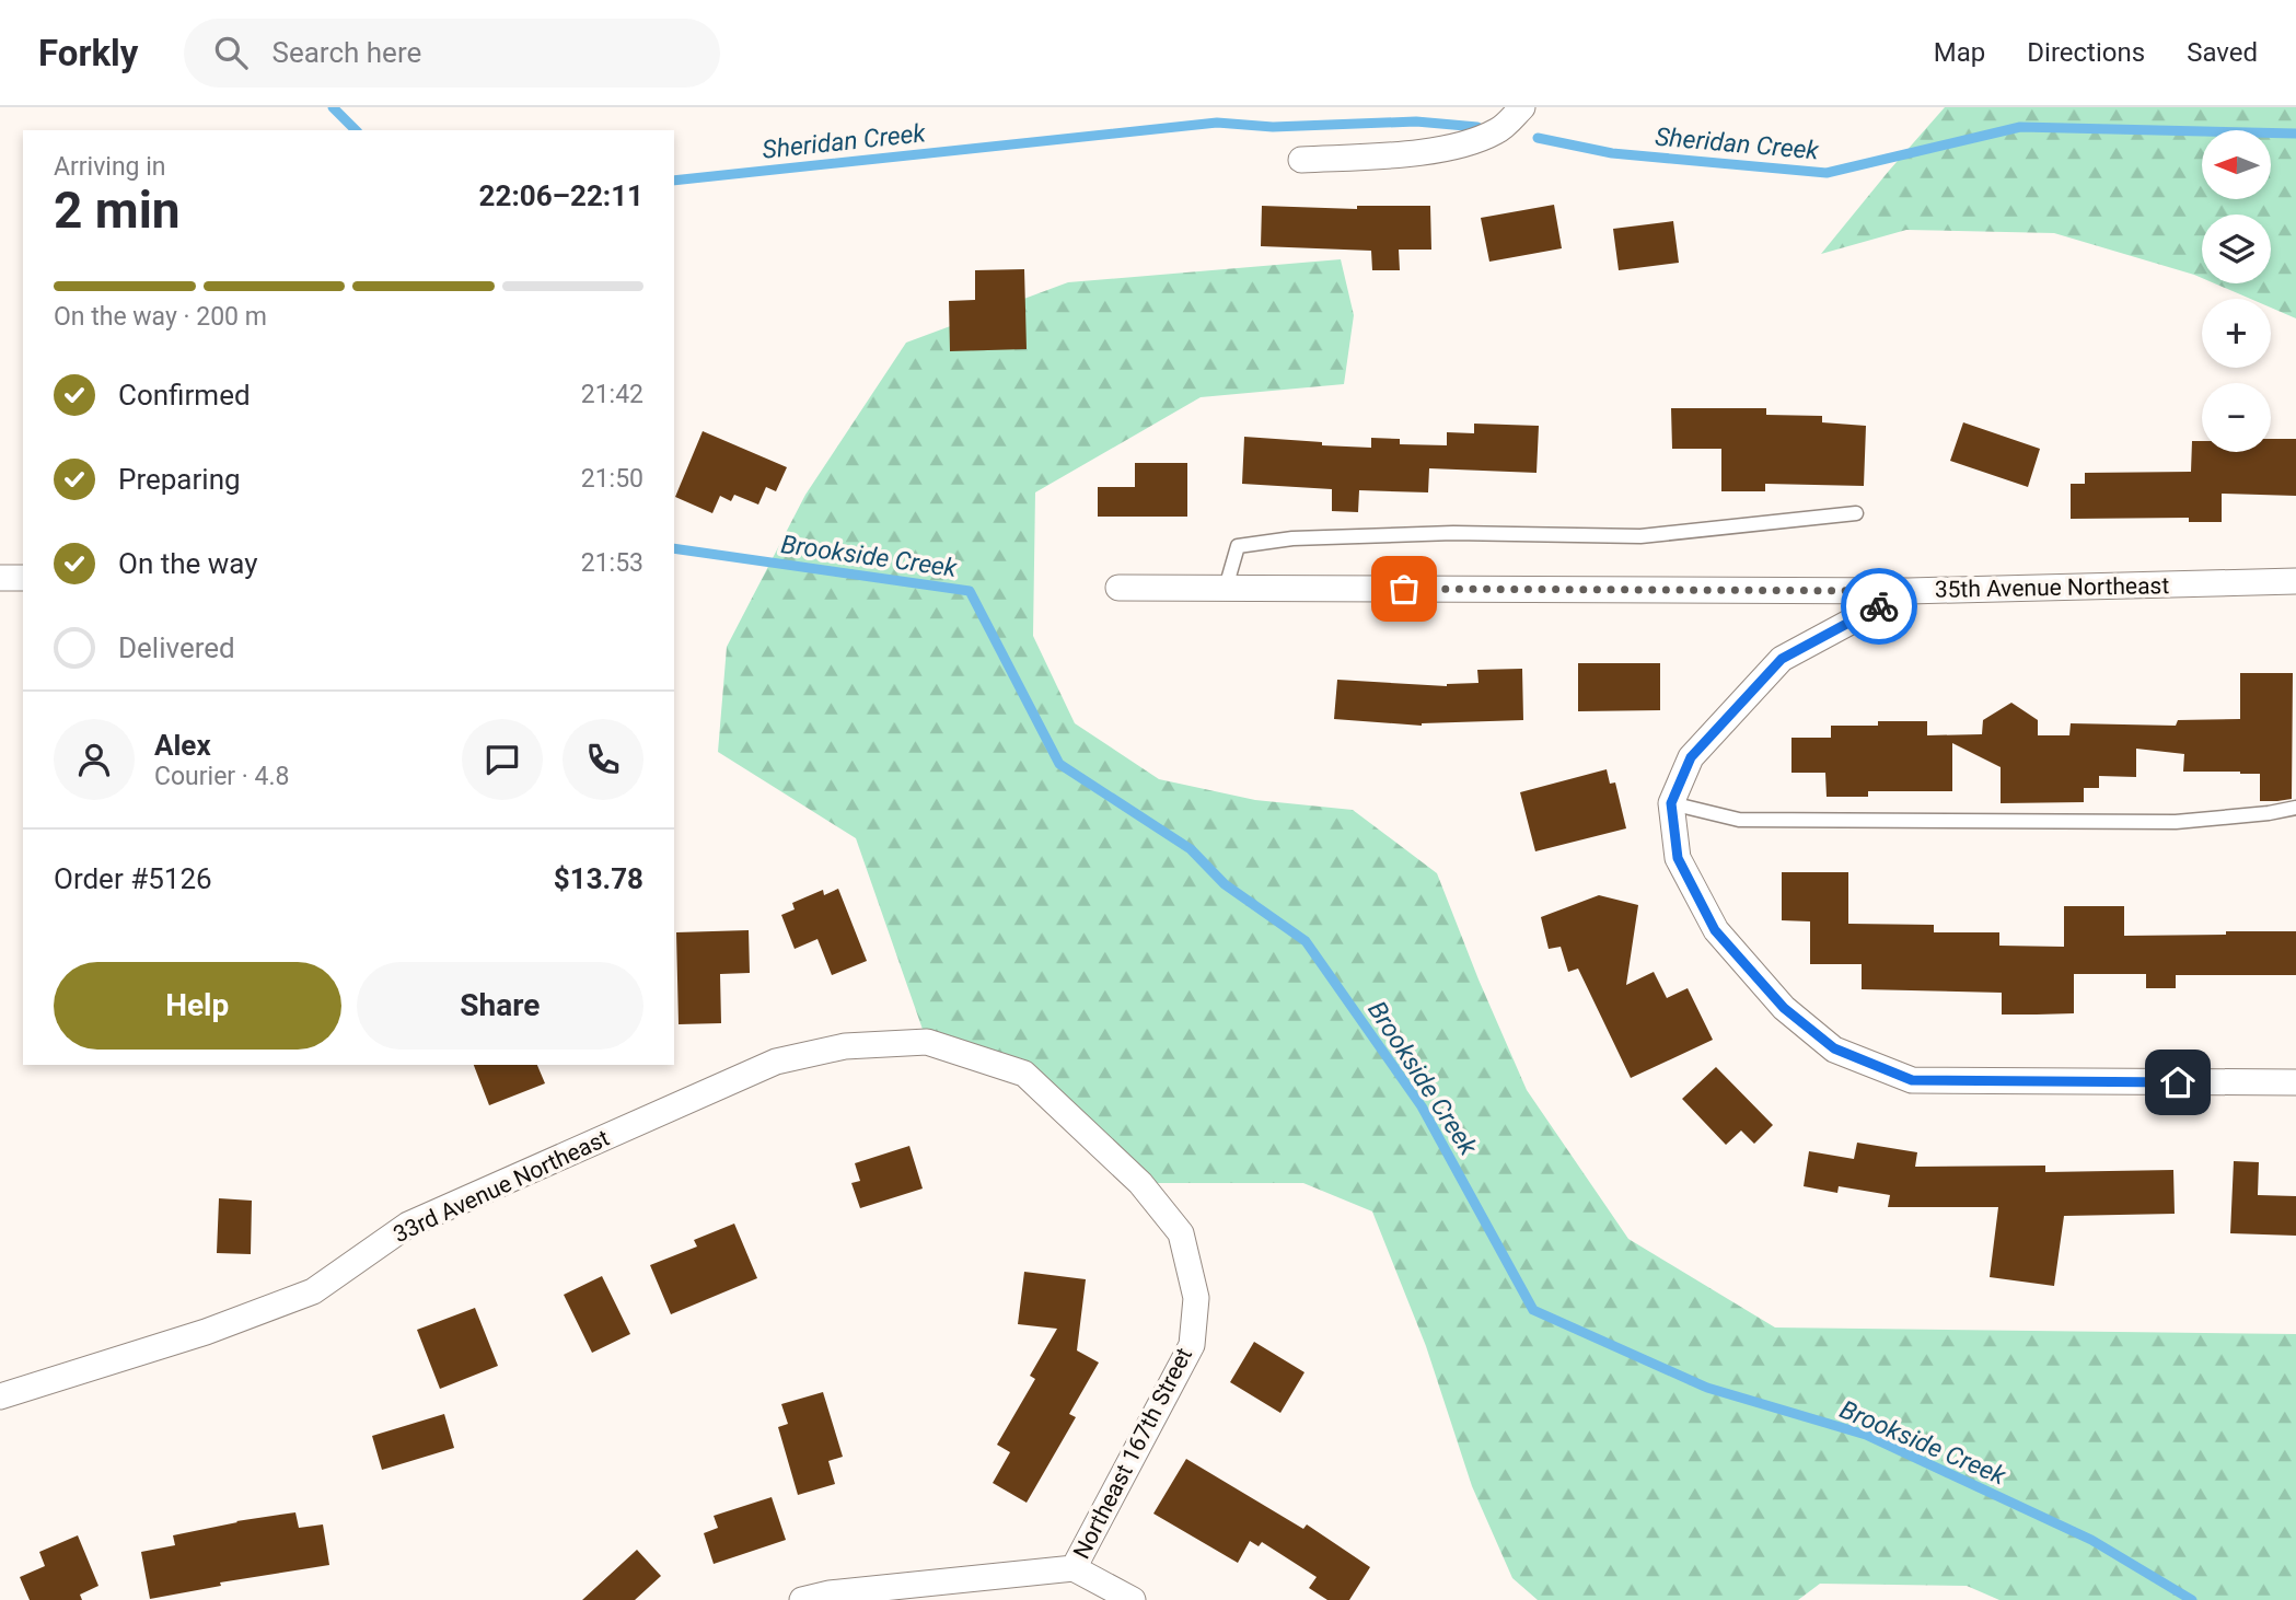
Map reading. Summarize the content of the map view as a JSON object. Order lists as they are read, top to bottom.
{
  "streets": {
    "street": ["35th Avenue Northeast", "33rd Avenue Northeast", "Northeast 167th Street"]
  },
  "crossings": [
    ["33rd Avenue Northeast", "Northeast 167th Street"]
  ],
  "water": ["Sheridan Creek", "Brookside Creek"],
  "north": "left",
  "page": {
    "header": "Forkly",
    "search": "Search here",
    "nav": ["Map", "Directions", "Saved"],
    "map_buttons": ["+", "−"],
    "heading": ["2 min", "Arriving in", "22:06–22:11"],
    "panel": [
      "Alex",
      "Courier · 4.8",
      "Order #5126",
      "$13.78"
    ],
    "bar": "On the way · 200 m",
    "list": [
      ["Confirmed", "21:42"],
      ["Preparing", "21:50"],
      ["On the way", "21:53"],
      "Delivered"
    ],
    "buttons": ["Help", "Share"]
  }
}
